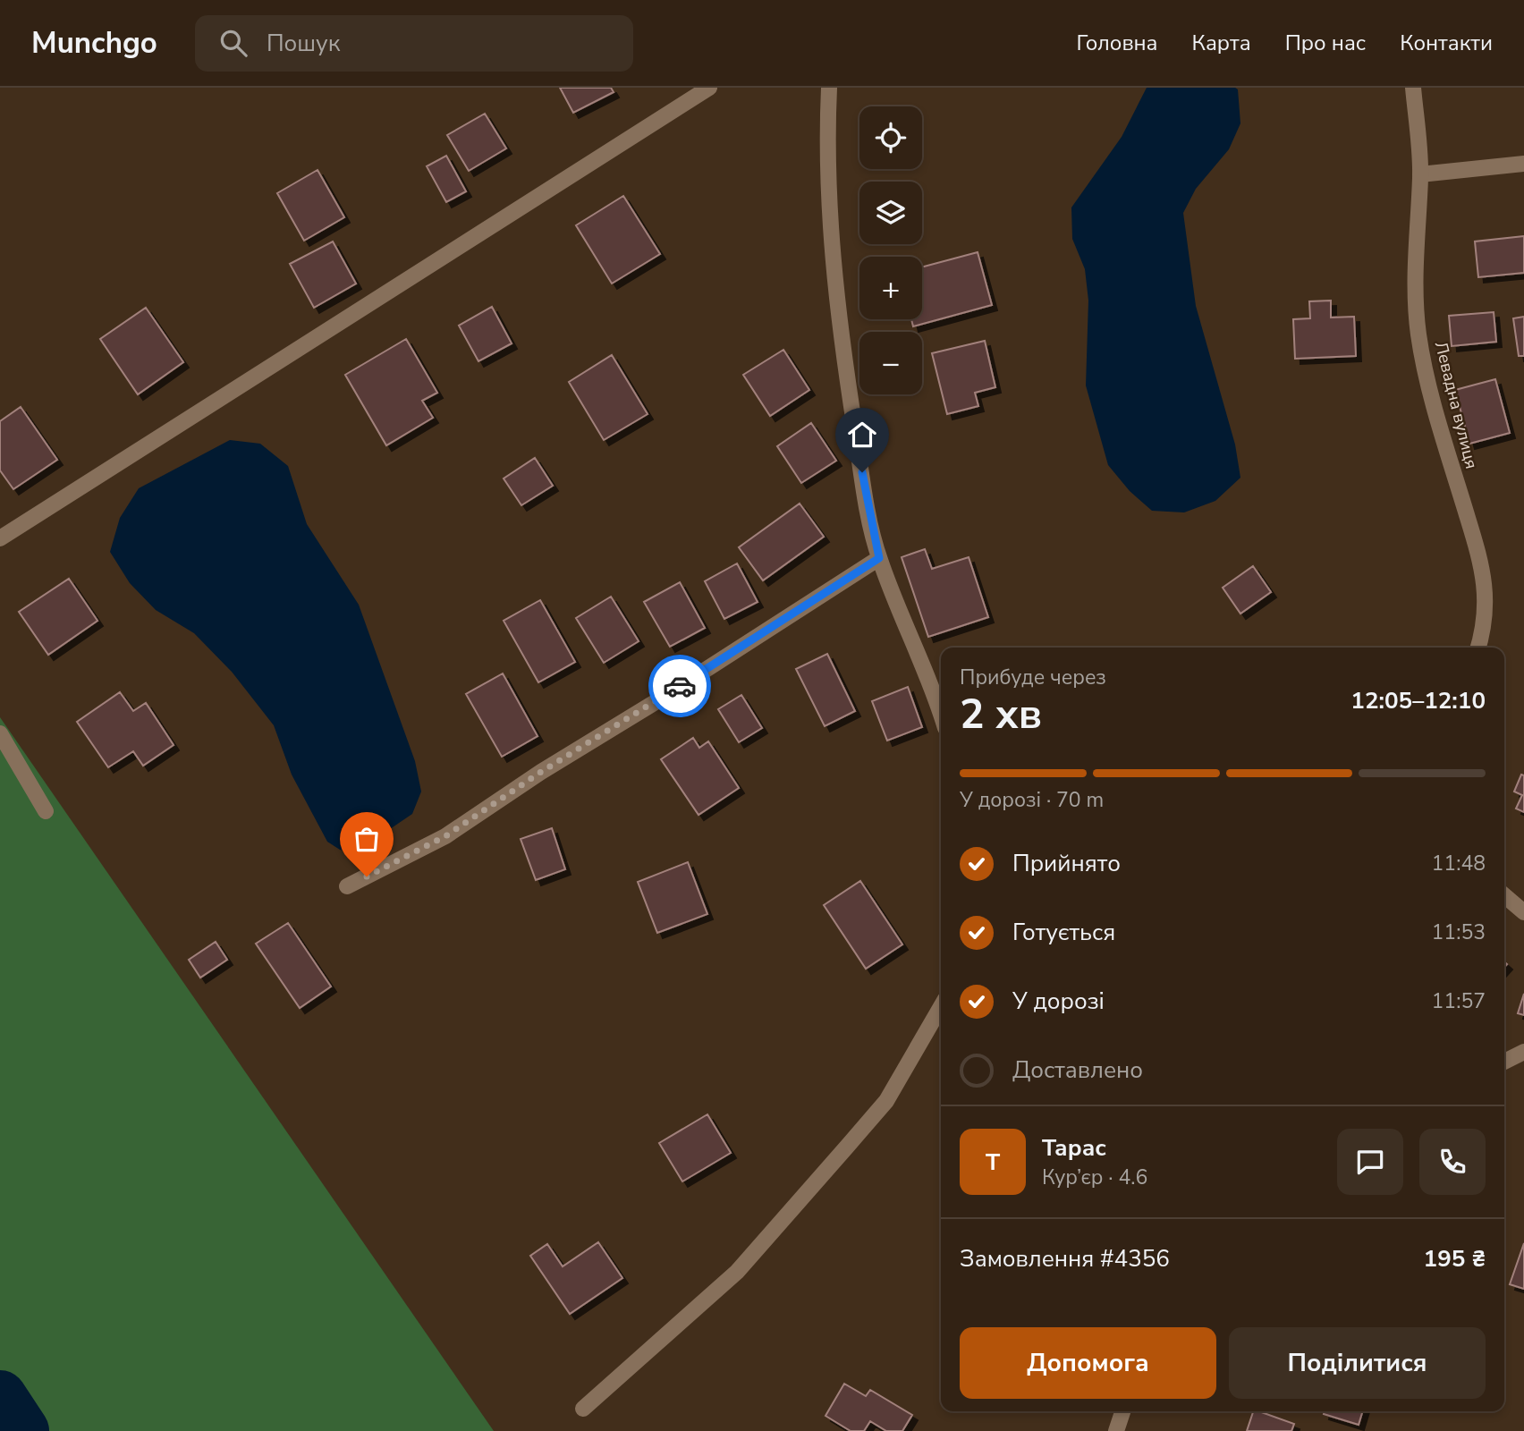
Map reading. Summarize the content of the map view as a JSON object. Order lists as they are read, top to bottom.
{
  "streets": {
    "street": ["Левадна вулиця"]
  },
  "page": {
    "header": "Munchgo",
    "search": "Пошук",
    "nav": [
      "Головна",
      "Карта",
      "Про нас",
      "Контакти"
    ],
    "map_buttons": ["+", "−"],
    "heading": ["2 хв", "Прибуде через", "12:05–12:10"],
    "panel": [
      "Тарас",
      "Кур’єр · 4.6",
      "Замовлення #4356",
      "195 ₴"
    ],
    "bar": "У дорозі · 70 m",
    "list": [
      ["Прийнято", "11:48"],
      ["Готується", "11:53"],
      ["У дорозі", "11:57"],
      "Доставлено"
    ],
    "round": "Т",
    "buttons": ["Допомога", "Поділитися"]
  }
}
